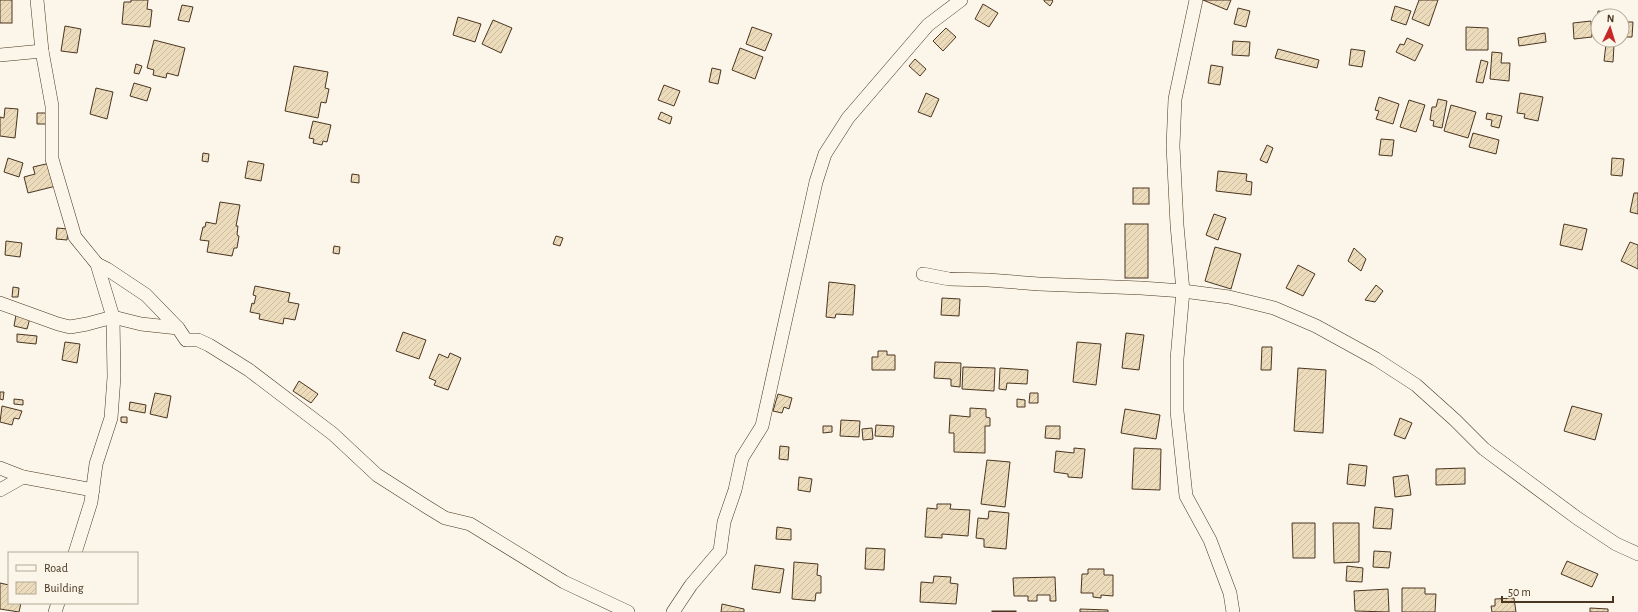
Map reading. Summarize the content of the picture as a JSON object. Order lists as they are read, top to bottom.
{
  "legend": ["Road", "Building"],
  "scale_bar": "50 m",
  "north": "top"
}
